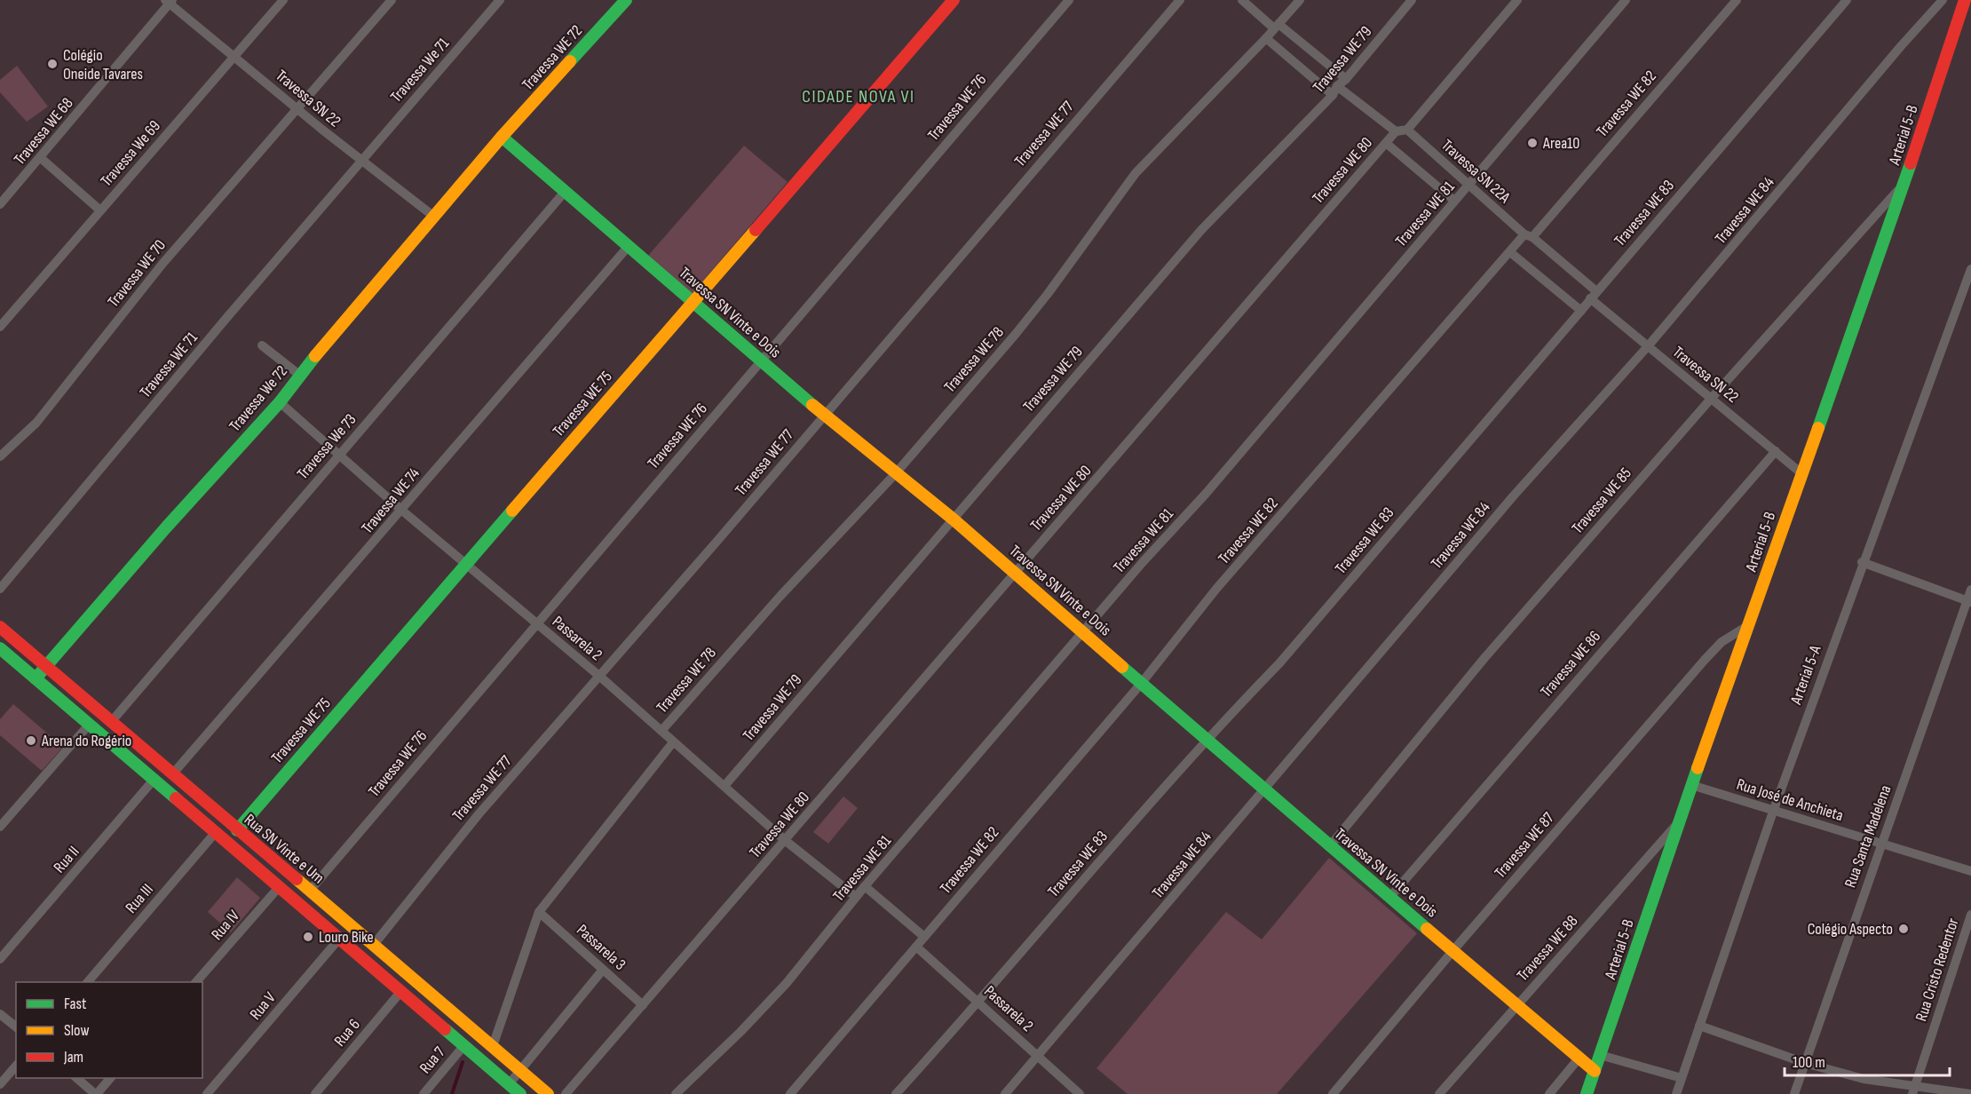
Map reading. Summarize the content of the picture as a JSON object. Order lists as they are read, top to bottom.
{
  "streets": {
    "main road": [
      "Travessa WE 72",
      "Arterial 5-B",
      "Travessa SN Vinte e Dois",
      "Travessa We 72",
      "Travessa WE 75",
      "Rua SN Vinte e Um"
    ],
    "street": [
      "Travessa WE 79",
      "Travessa We 71",
      "Travessa SN 22",
      "Travessa WE 82",
      "Travessa WE 76",
      "Travessa WE 68",
      "Travessa WE 77",
      "Travessa We 69",
      "Travessa WE 80",
      "Travessa SN 22A",
      "Travessa WE 84",
      "Travessa WE 83",
      "Travessa WE 81",
      "Travessa WE 70",
      "Travessa WE 78",
      "Travessa WE 71",
      "Travessa We 73",
      "Travessa WE 74",
      "Travessa WE 85",
      "Passarela 2",
      "Travessa WE 86",
      "Arterial 5-A",
      "Rua José de Anchieta",
      "Rua Santa Madelena",
      "Travessa WE 87",
      "Rua II",
      "Rua III",
      "Rua IV",
      "Passarela 3",
      "Travessa WE 88",
      "Rua Cristo Redentor",
      "Rua V",
      "Rua 6",
      "Rua 7"
    ]
  },
  "crossings": [
    ["Travessa WE 72", "Travessa SN Vinte e Dois"],
    ["Travessa WE 72", "Travessa We 72"],
    ["Travessa WE 79", "Travessa SN Vinte e Dois"],
    ["Travessa WE 79", "Passarela 2"],
    ["Travessa We 71", "Travessa SN 22"],
    ["Travessa We 71", "Travessa WE 71"],
    ["Travessa SN 22", "Travessa WE 68"],
    ["Travessa SN 22", "Arterial 5-B"],
    ["Travessa SN 22", "Travessa We 69"],
    ["Travessa SN 22", "Travessa SN 22A"],
    ["Travessa SN 22", "Travessa WE 84"],
    ["Travessa SN 22", "Travessa WE 83"],
    ["Travessa SN 22", "Travessa WE 70"],
    ["Travessa SN 22", "Travessa WE 71"],
    ["Travessa SN 22", "Travessa We 72"],
    ["Travessa SN 22", "Travessa WE 85"],
    ["Travessa SN 22", "Travessa WE 86"],
    ["Travessa WE 82", "Travessa SN 22A"],
    ["Travessa WE 82", "Travessa SN Vinte e Dois"],
    ["Travessa WE 82", "Passarela 2"],
    ["Travessa WE 76", "Travessa SN Vinte e Dois"],
    ["Travessa WE 76", "Passarela 2"],
    ["Travessa WE 76", "Rua SN Vinte e Um"],
    ["Travessa WE 77", "Travessa SN Vinte e Dois"],
    ["Travessa WE 77", "Passarela 2"],
    ["Travessa WE 77", "Rua SN Vinte e Um"],
    ["Arterial 5-B", "Travessa SN Vinte e Dois"],
    ["Arterial 5-B", "Travessa WE 85"],
    ["Arterial 5-B", "Rua José de Anchieta"],
    ["Arterial 5-B", "Travessa WE 87"],
    ["Arterial 5-B", "Travessa WE 88"],
    ["Travessa WE 80", "Travessa SN Vinte e Dois"],
    ["Travessa WE 80", "Passarela 2"],
    ["Travessa WE 80", "Passarela 3"],
    ["Travessa SN 22A", "Travessa WE 83"],
    ["Travessa SN 22A", "Travessa WE 81"],
    ["Travessa WE 84", "Travessa SN Vinte e Dois"],
    ["Travessa WE 84", "Passarela 2"],
    ["Travessa WE 83", "Travessa SN Vinte e Dois"],
    ["Travessa WE 83", "Passarela 2"],
    ["Travessa WE 81", "Travessa SN Vinte e Dois"],
    ["Travessa WE 81", "Passarela 2"],
    ["Travessa SN Vinte e Dois", "Travessa WE 78"],
    ["Travessa SN Vinte e Dois", "Travessa We 72"],
    ["Travessa SN Vinte e Dois", "Travessa WE 75"],
    ["Travessa SN Vinte e Dois", "Travessa We 73"],
    ["Travessa SN Vinte e Dois", "Travessa WE 74"],
    ["Travessa SN Vinte e Dois", "Travessa WE 85"],
    ["Travessa SN Vinte e Dois", "Travessa WE 86"],
    ["Travessa SN Vinte e Dois", "Travessa WE 87"],
    ["Travessa SN Vinte e Dois", "Travessa WE 88"],
    ["Travessa WE 78", "Passarela 2"],
    ["Travessa We 72", "Passarela 2"],
    ["Travessa We 72", "Rua SN Vinte e Um"],
    ["Travessa WE 75", "Passarela 2"],
    ["Travessa WE 75", "Rua SN Vinte e Um"],
    ["Travessa We 73", "Passarela 2"],
    ["Travessa We 73", "Rua SN Vinte e Um"],
    ["Travessa WE 74", "Passarela 2"],
    ["Travessa WE 74", "Rua SN Vinte e Um"],
    ["Arterial 5-A", "Rua José de Anchieta"],
    ["Rua José de Anchieta", "Rua Santa Madelena"],
    ["Rua SN Vinte e Um", "Rua II"],
    ["Rua SN Vinte e Um", "Rua III"],
    ["Rua SN Vinte e Um", "Rua IV"],
    ["Rua SN Vinte e Um", "Rua V"],
    ["Rua SN Vinte e Um", "Rua 6"],
    ["Rua SN Vinte e Um", "Rua 7"]
  ],
  "districts": ["CIDADE NOVA VI"],
  "places": [
    "Colégio Oneide Tavares",
    "Area10",
    "Arena do Rogério",
    "Colégio Aspecto",
    "Louro Bike"
  ],
  "legend": ["Fast", "Slow", "Jam"],
  "scale_bar": "100 m"
}
